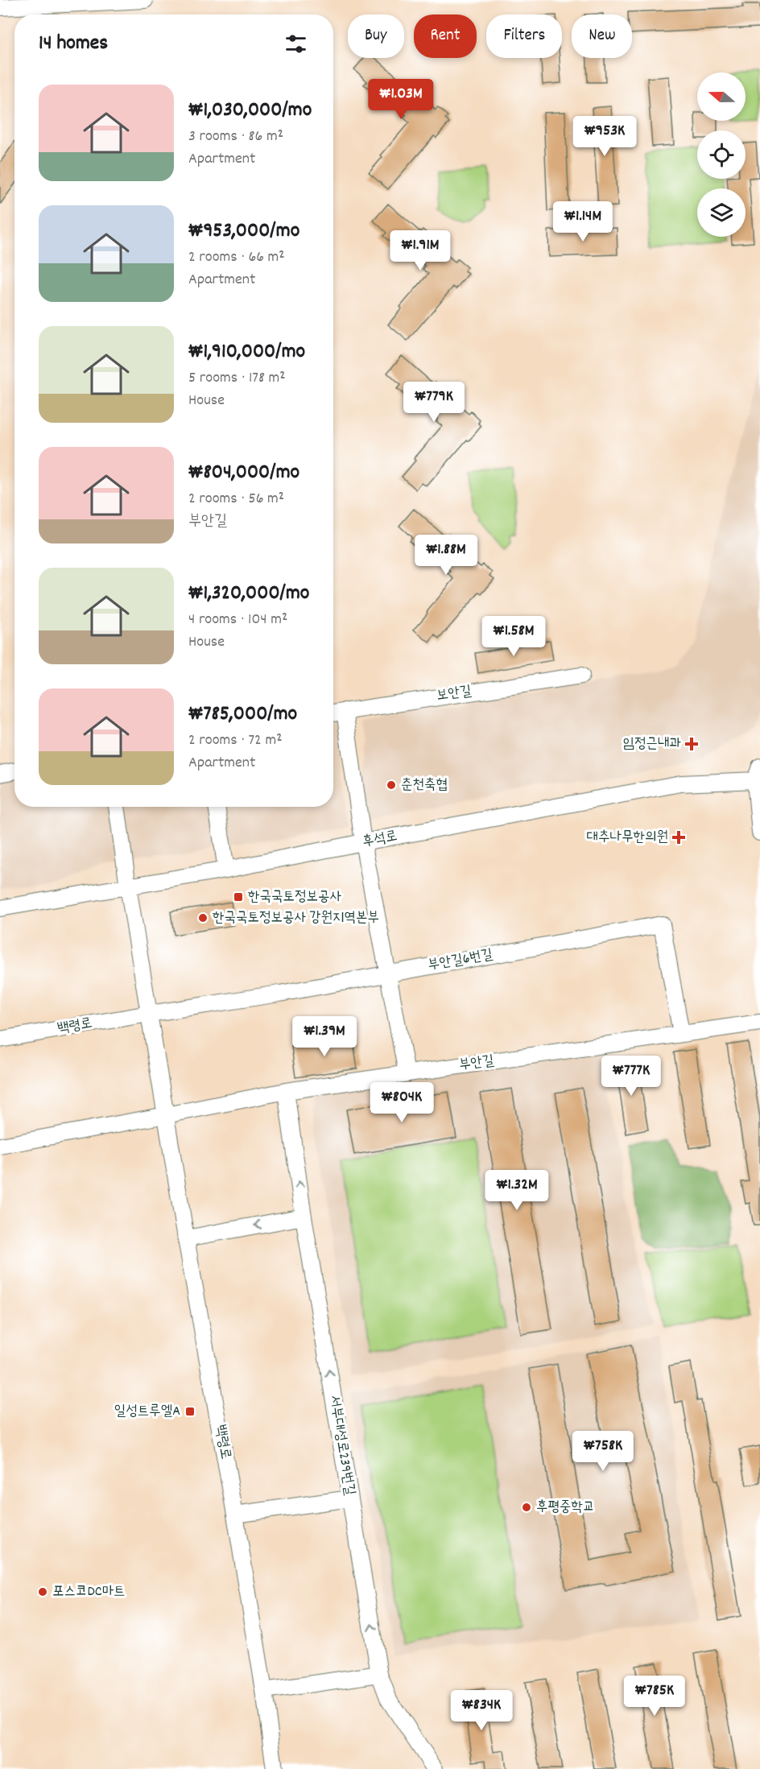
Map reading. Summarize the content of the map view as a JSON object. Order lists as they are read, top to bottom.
{
  "streets": {
    "street": [
      "보안길",
      "후석로",
      "부안길6번길",
      "백령로",
      "부안길",
      "서부대성로239번길"
    ]
  },
  "crossings": [
    ["후석로", "백령로"],
    ["부안길6번길", "백령로"],
    ["부안길6번길", "부안길"],
    ["백령로", "부안길"],
    ["부안길", "서부대성로239번길"]
  ],
  "one_way": ["서부대성로239번길"],
  "places": {
    "health": ["임정근내과", "대추나무한의원"],
    "other": [
      "춘천축협",
      "한국국토정보공사 강원지역본부",
      "후평중학교",
      "포스코DC마트"
    ],
    "transit": ["한국국토정보공사", "일성트루엘A"]
  },
  "north": "left",
  "page": {
    "chip": [
      "Buy",
      "Rent",
      "Filters",
      "New"
    ],
    "heading": "14 homes",
    "list": [
      {
        "name": "₩1,030,000/mo",
        "note": "3 rooms · 86 m² · Apartment"
      },
      {
        "name": "₩953,000/mo",
        "note": "2 rooms · 66 m² · Apartment"
      },
      {
        "name": "₩1,910,000/mo",
        "note": "5 rooms · 178 m² · House"
      },
      {
        "name": "₩804,000/mo",
        "note": "2 rooms · 56 m² · 부안길"
      },
      {
        "name": "₩1,320,000/mo",
        "note": "4 rooms · 104 m² · House"
      },
      {
        "name": "₩785,000/mo",
        "note": "2 rooms · 72 m² · Apartment"
      }
    ],
    "price": [
      "₩1.03M",
      "₩953K",
      "₩1.14M",
      "₩1.91M",
      "₩779K",
      "₩1.88M",
      "₩1.58M",
      "₩1.39M",
      "₩777K",
      "₩804K",
      "₩1.32M",
      "₩758K",
      "₩785K",
      "₩834K"
    ]
  }
}
